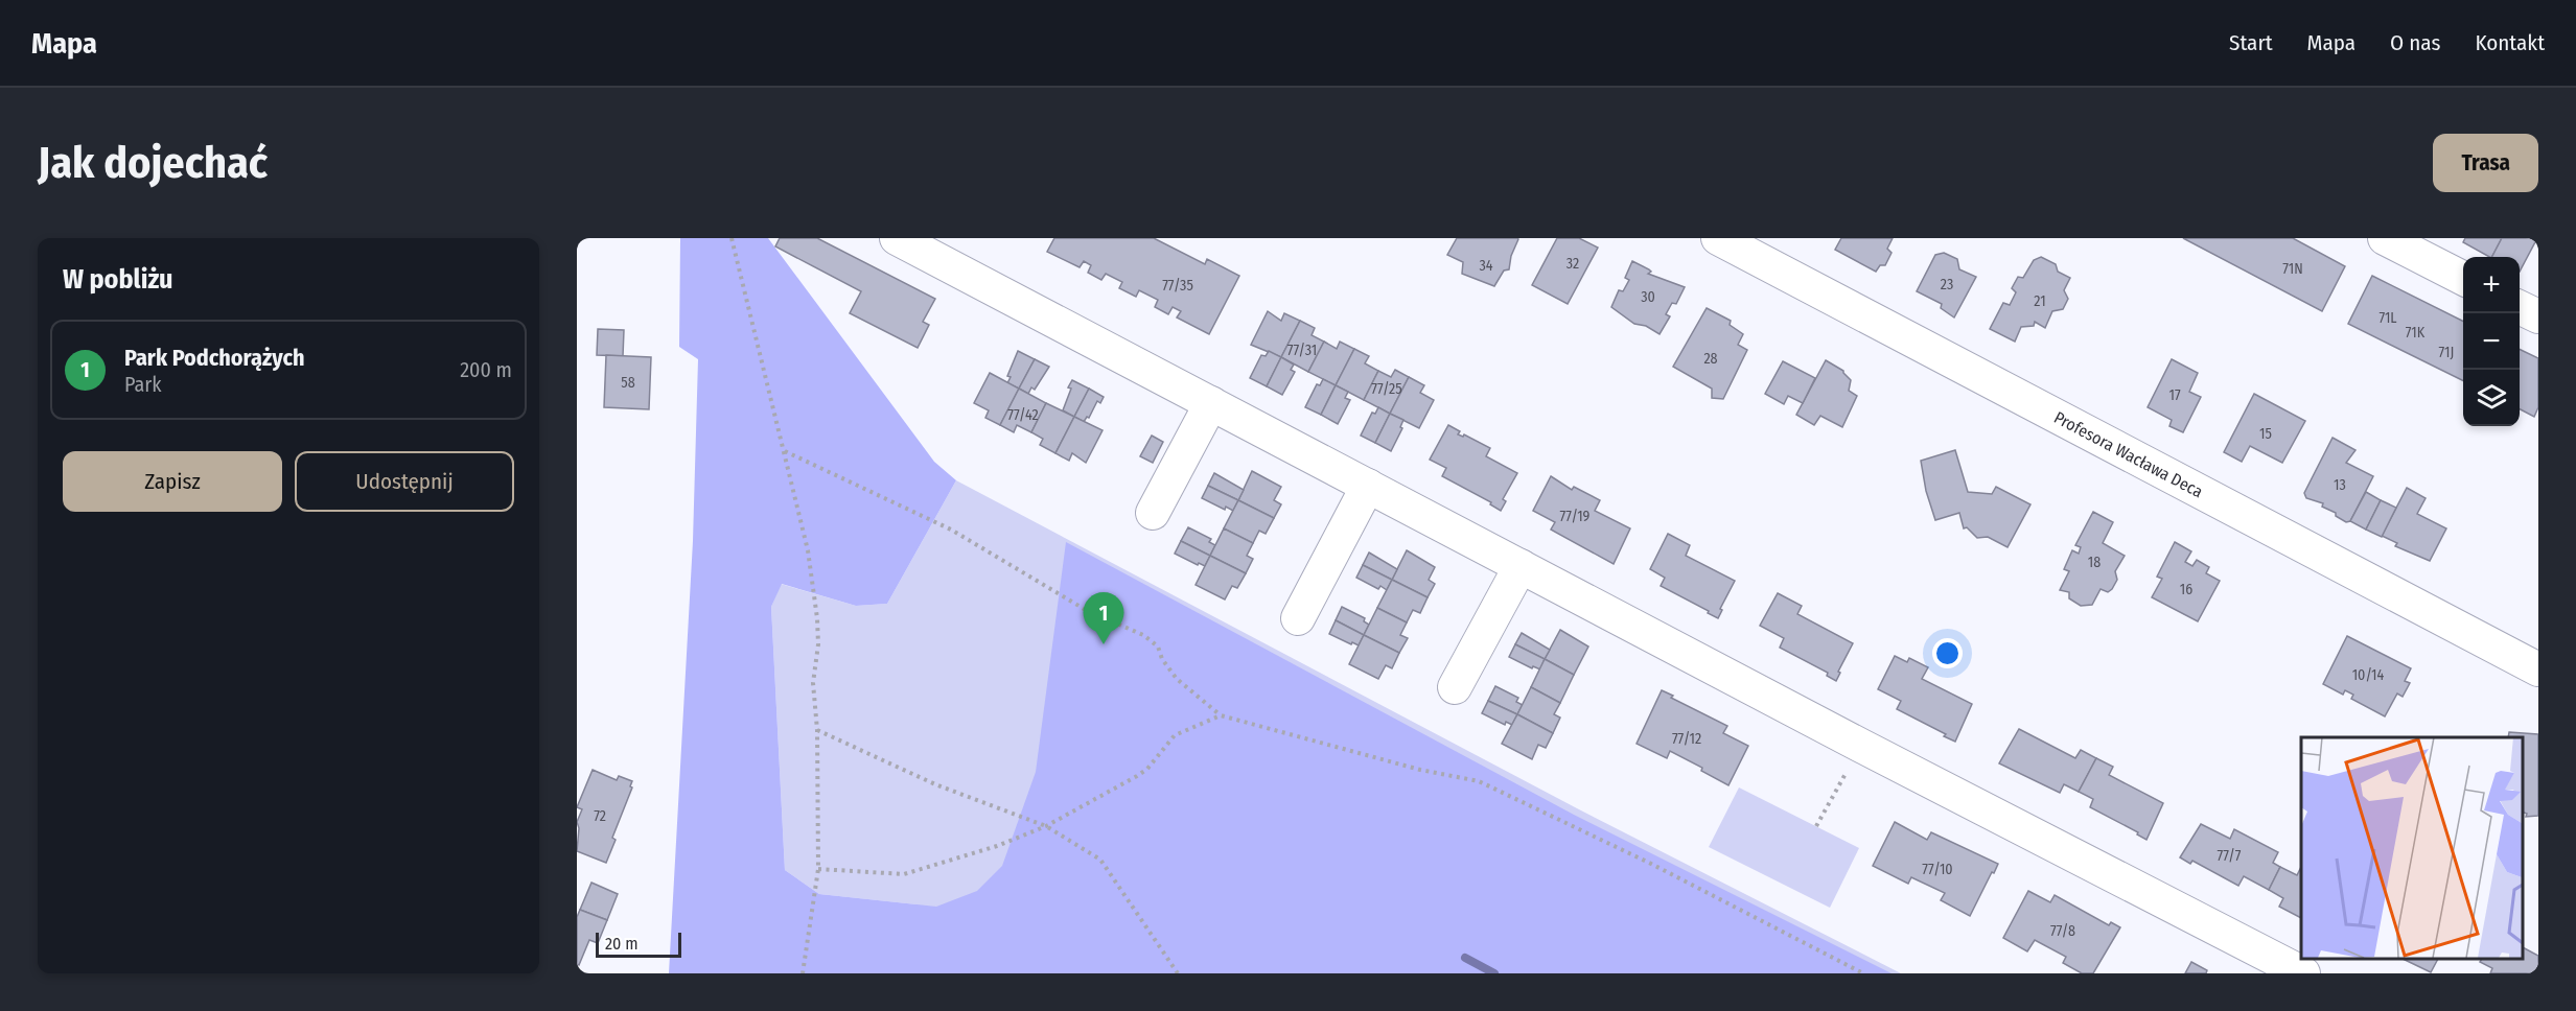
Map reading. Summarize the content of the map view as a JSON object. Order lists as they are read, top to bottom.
{
  "streets": {
    "street": ["Profesora Wacława Deca"]
  },
  "house_numbers": [
    "32",
    "34",
    "71N",
    "23",
    "77/35",
    "30",
    "21",
    "71L",
    "71K",
    "77/31",
    "71J",
    "28",
    "58",
    "77/25",
    "17",
    "77/42",
    "15",
    "13",
    "77/19",
    "18",
    "16",
    "10/14",
    "77/12",
    "72",
    "77/7",
    "77/10",
    "77/8"
  ],
  "scale_bar": "20 m",
  "page": {
    "header": "Mapa",
    "nav": [
      "Start",
      "Mapa",
      "O nas",
      "Kontakt"
    ],
    "buttons": [
      "Trasa",
      ["Zapisz", "Udostępnij"]
    ],
    "title": "Jak dojechać",
    "heading": "W pobliżu",
    "map_buttons": ["+", "−"],
    "list": [
      {
        "mark": "1",
        "name": "Park Podchorążych",
        "note": "Park",
        "value": "200 m"
      }
    ],
    "pins": "1",
    "scale": "20 m"
  }
}
